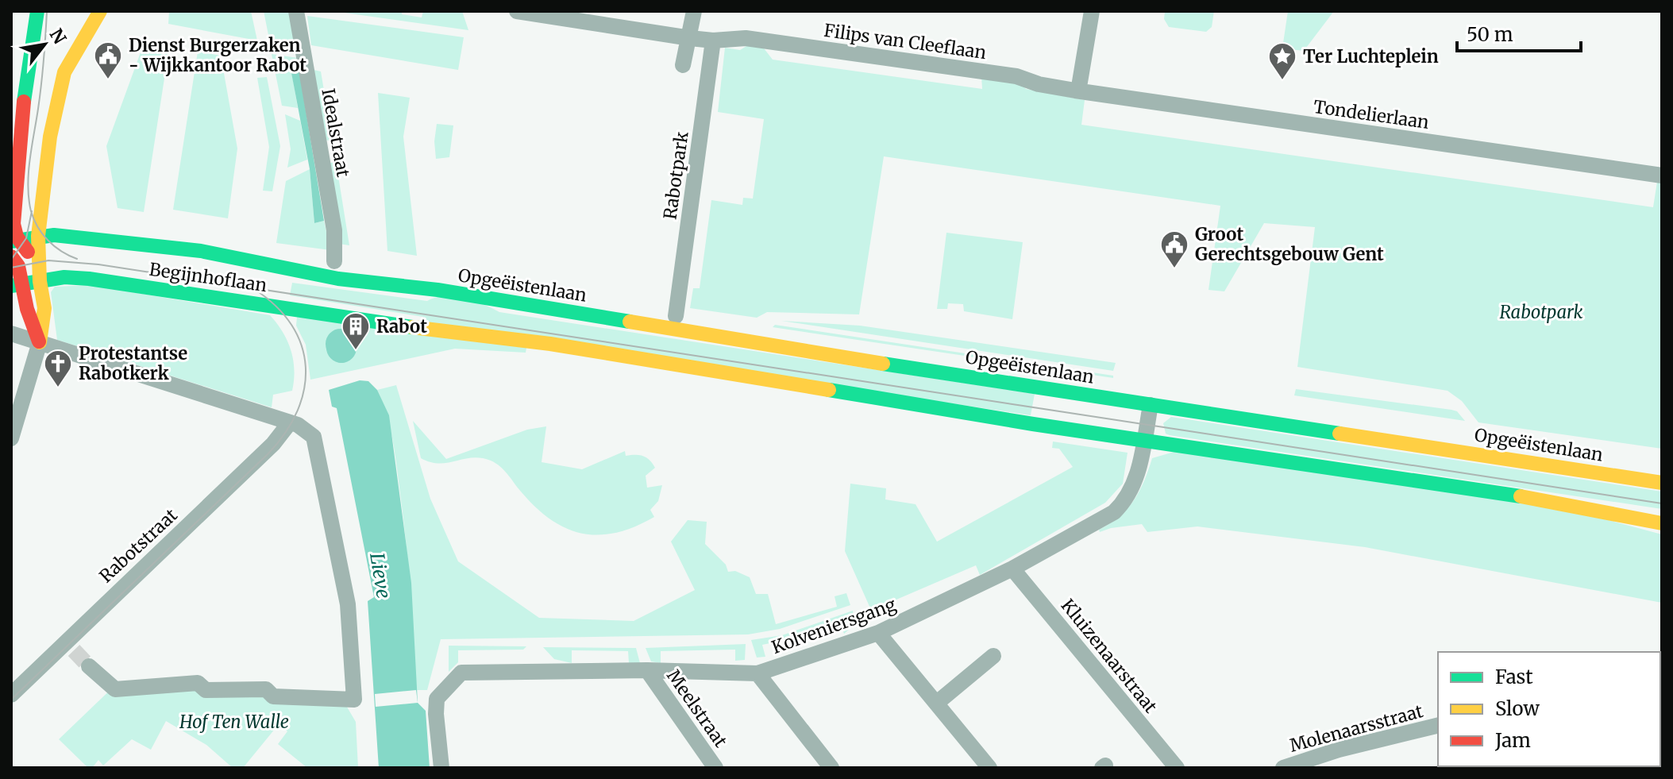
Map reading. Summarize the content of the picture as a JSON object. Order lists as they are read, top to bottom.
{
  "streets": {
    "main road": ["Begijnhoflaan", "Opgeëistenlaan"],
    "street": [
      "Filips van Cleeflaan",
      "Tondelierlaan",
      "Idealstraat",
      "Rabotpark",
      "Rabotstraat",
      "Kolveniersgang",
      "Kluizenaarstraat",
      "Meelstraat",
      "Molenaarsstraat"
    ]
  },
  "crossings": [
    ["Filips van Cleeflaan", "Tondelierlaan"],
    ["Filips van Cleeflaan", "Rabotpark"],
    ["Begijnhoflaan", "Opgeëistenlaan"],
    ["Begijnhoflaan", "Kolveniersgang"],
    ["Opgeëistenlaan", "Kolveniersgang"],
    ["Kolveniersgang", "Kluizenaarstraat"],
    ["Kolveniersgang", "Meelstraat"]
  ],
  "water": ["Lieve"],
  "parks": ["Rabotpark", "Hof Ten Walle"],
  "places": {
    "public building": ["Dienst Burgerzaken - Wijkkantoor Rabot", "Groot Gerechtsgebouw Gent"],
    "place": ["Ter Luchteplein"],
    "building": ["Rabot"],
    "church": ["Protestantse Rabotkerk"]
  },
  "legend": ["Fast", "Slow", "Jam"],
  "scale_bar": "50 m",
  "north": "top right"
}
